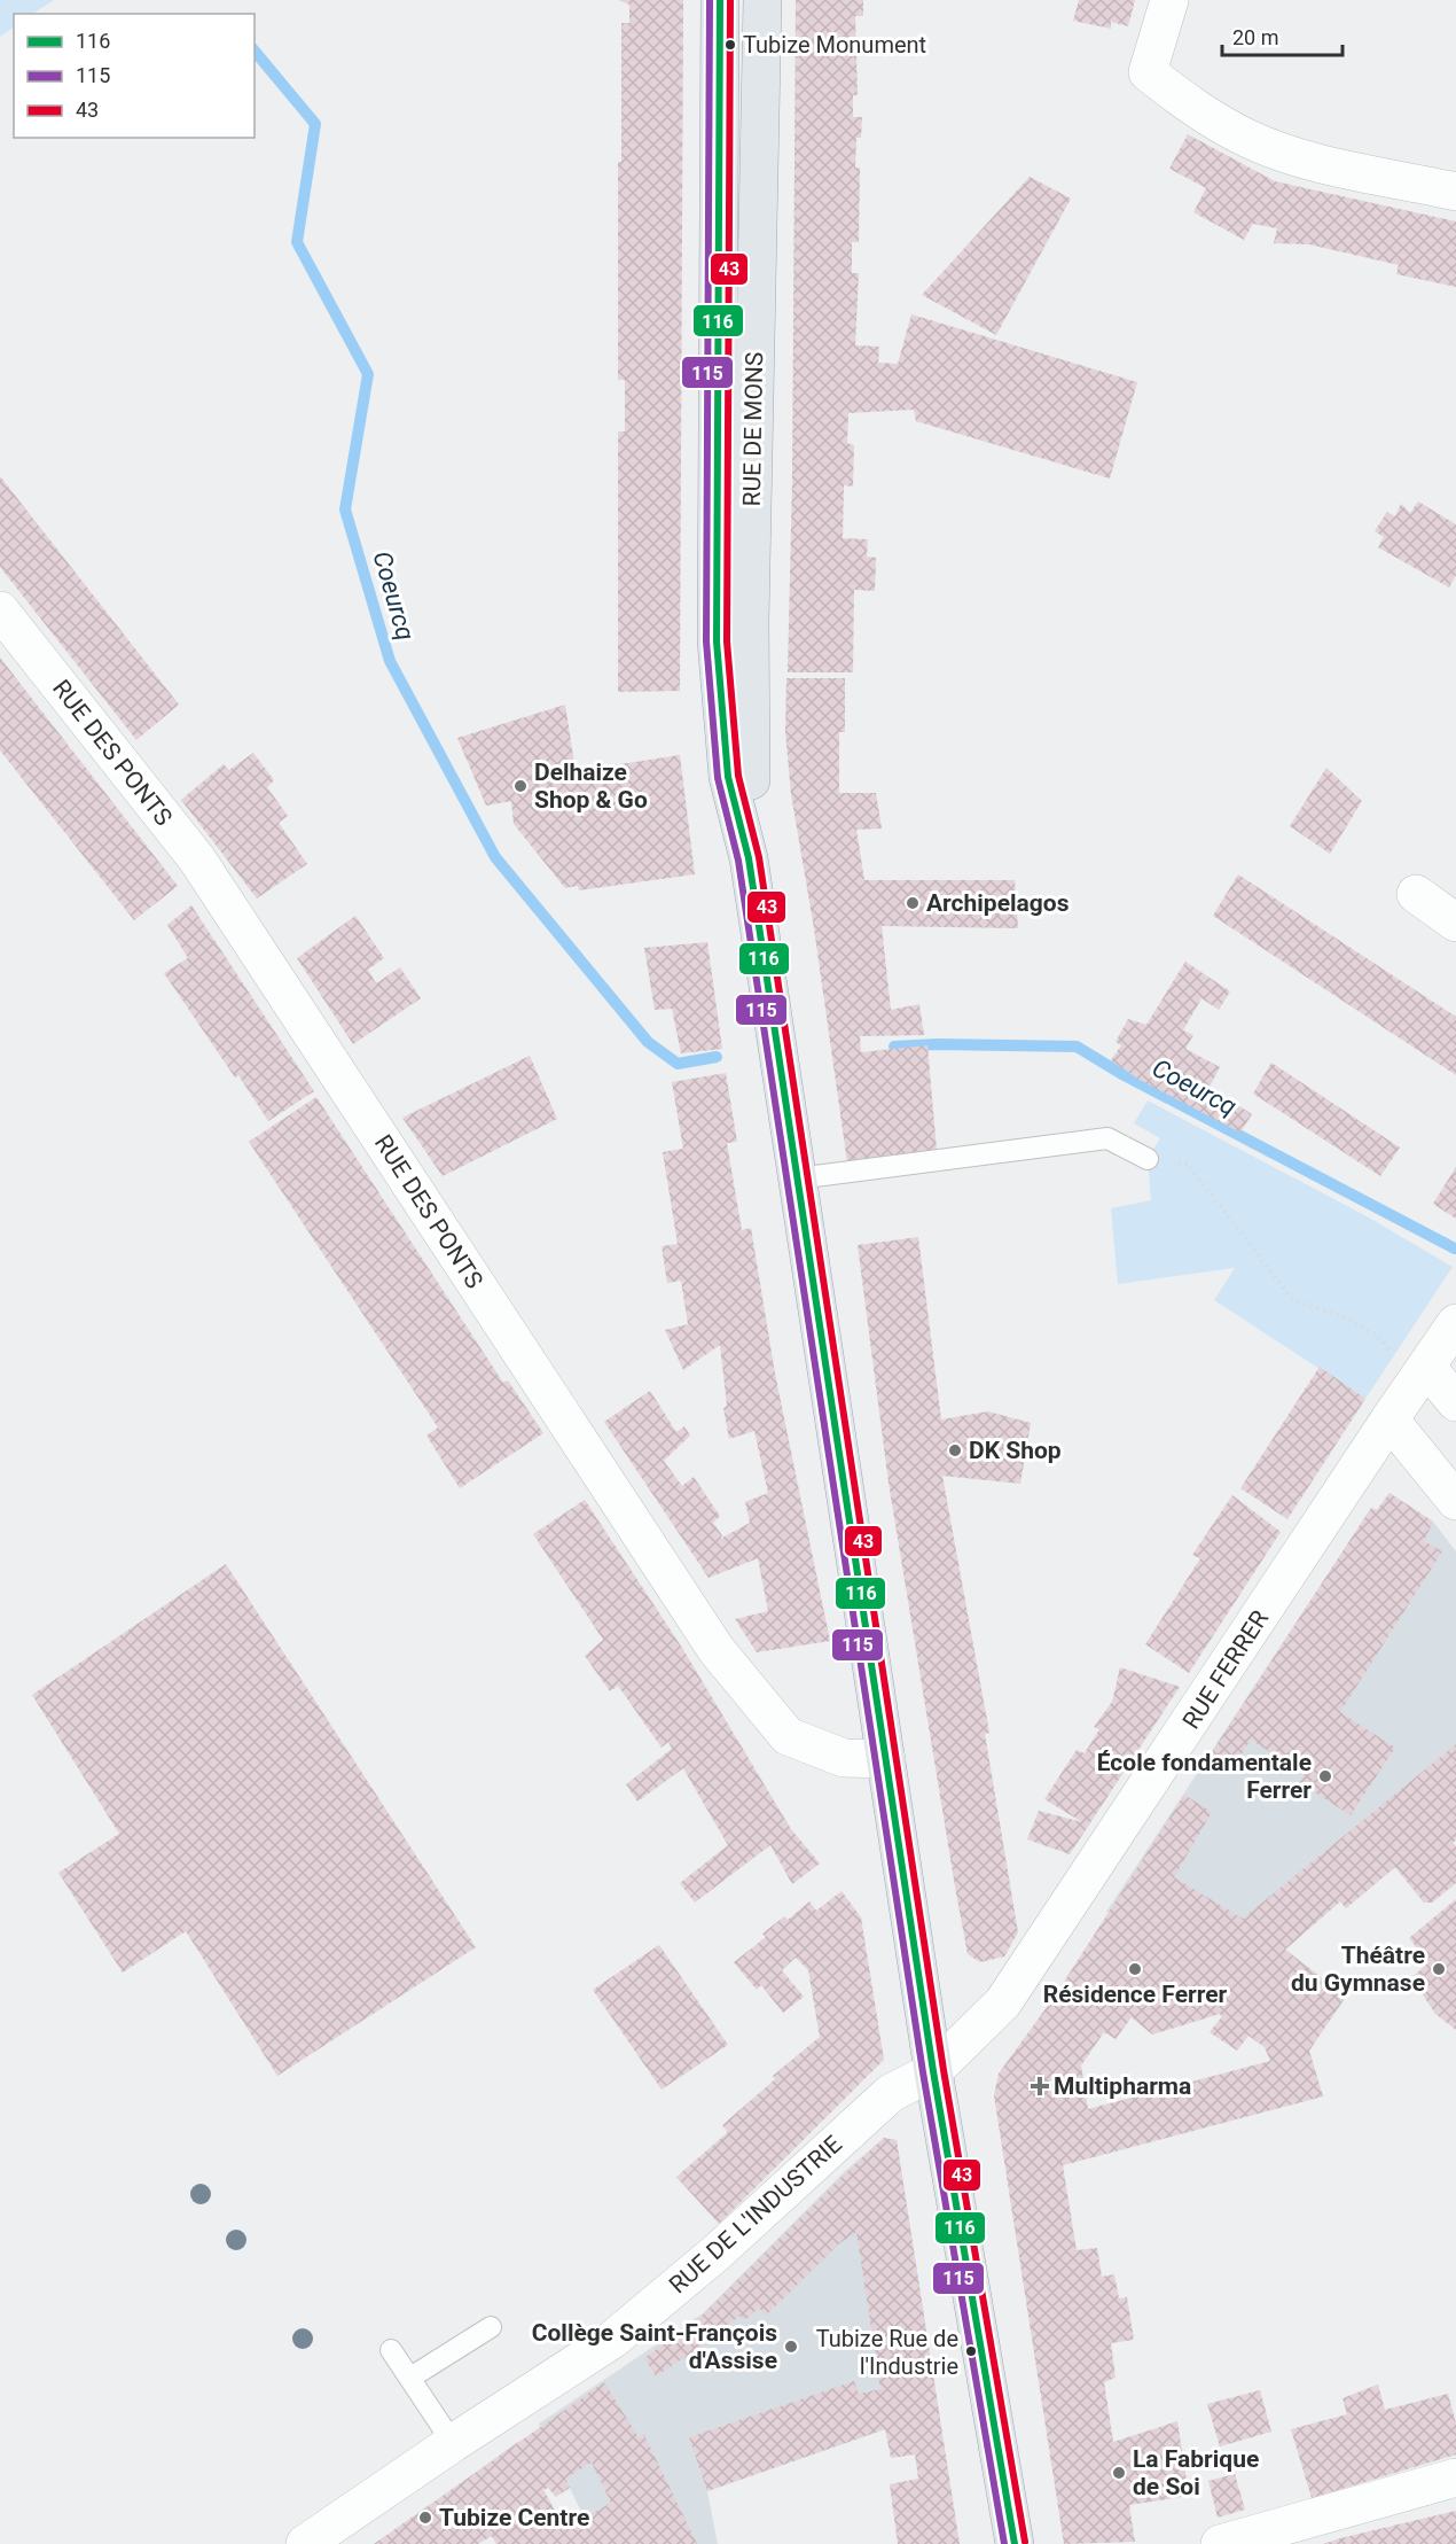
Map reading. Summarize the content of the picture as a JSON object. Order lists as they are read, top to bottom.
{
  "streets": {
    "main road": ["RUE DE MONS"],
    "street": ["RUE DES PONTS", "RUE FERRER", "RUE DE L'INDUSTRIE"]
  },
  "crossings": [
    ["RUE DE MONS", "RUE DES PONTS"],
    ["RUE DE MONS", "RUE FERRER"],
    ["RUE DE MONS", "RUE DE L'INDUSTRIE"],
    ["RUE FERRER", "RUE DE L'INDUSTRIE"]
  ],
  "water": ["Coeurcq"],
  "places": {
    "other": [
      "Tubize Monument",
      "Delhaize Shop & Go",
      "Archipelagos",
      "DK Shop",
      "École fondamentale Ferrer",
      "Résidence Ferrer",
      "Théâtre du Gymnase",
      "Collège Saint-François d'Assise",
      "Tubize Rue de l'Industrie",
      "La Fabrique de Soi",
      "Tubize Centre"
    ],
    "health": ["Multipharma"]
  },
  "lines": ["transit line 116", "transit line 115", "transit line 43"],
  "legend": ["116", "115", "43"],
  "scale_bar": "20 m"
}
